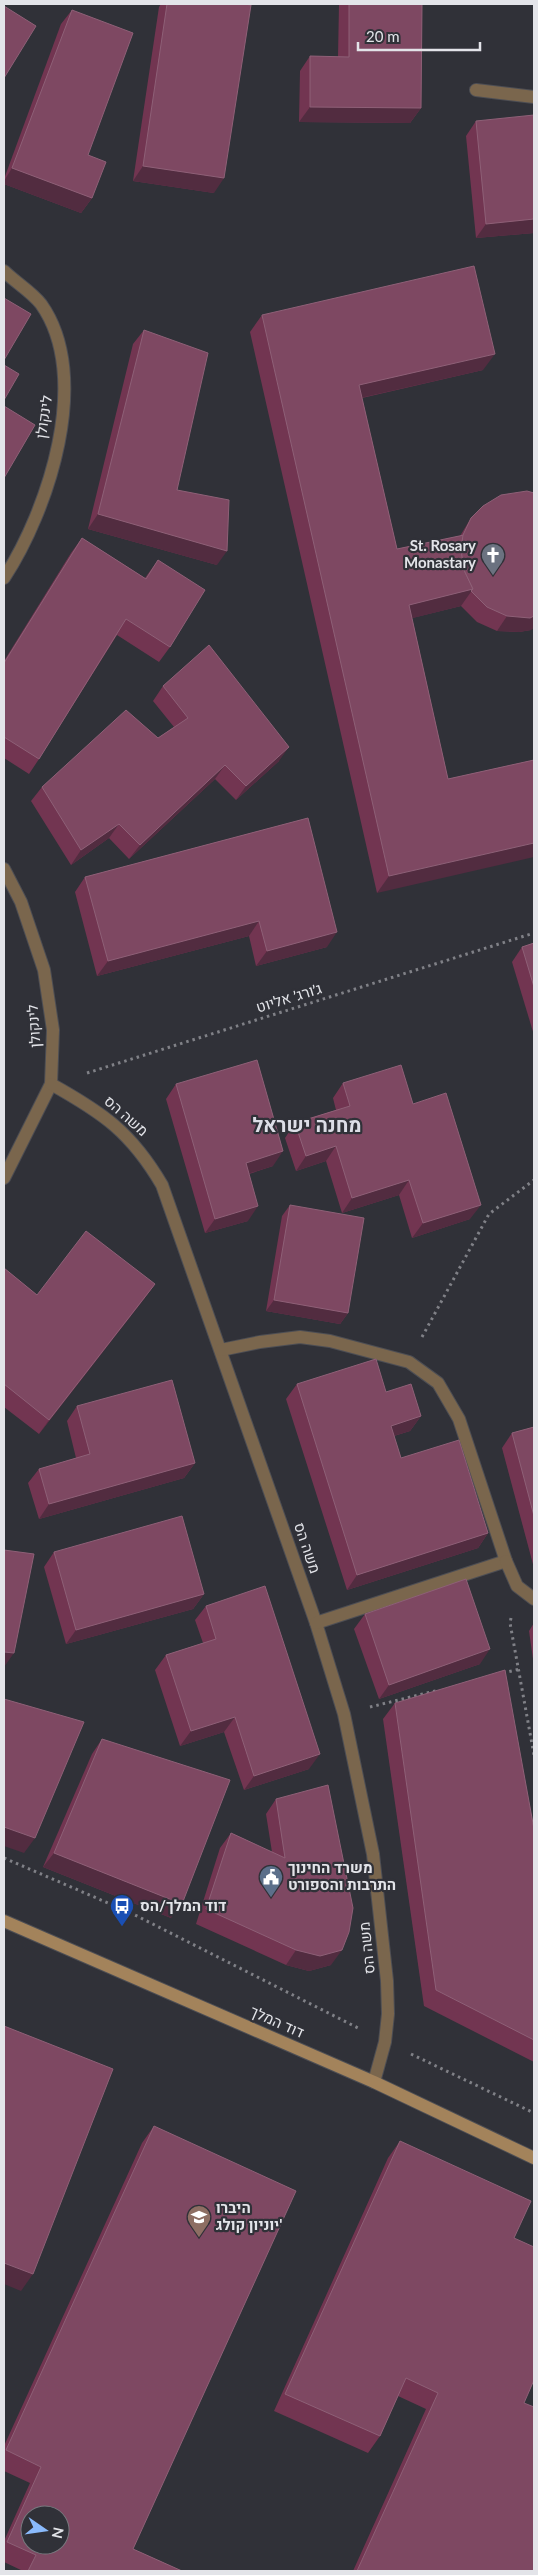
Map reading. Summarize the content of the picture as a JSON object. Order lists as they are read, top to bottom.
{
  "streets": {
    "street": ["לינקולן", "משה הס", "דוד המלך"],
    "path": ["ג׳ורג׳ אליוט"]
  },
  "crossings": [
    ["לינקולן", "ג׳ורג׳ אליוט"],
    ["לינקולן", "משה הס"],
    ["ג׳ורג׳ אליוט", "משה הס"],
    ["משה הס", "דוד המלך"]
  ],
  "districts": ["מחנה ישראל"],
  "places": {
    "church": ["St. Rosary Monastary"],
    "public building": ["משרד החינוך התרבות והספורט"],
    "bus stop": ["דוד המלך/הס"],
    "school or university": ["היברו יוניון קולג'"]
  },
  "scale_bar": "20 m",
  "north": "right"
}
